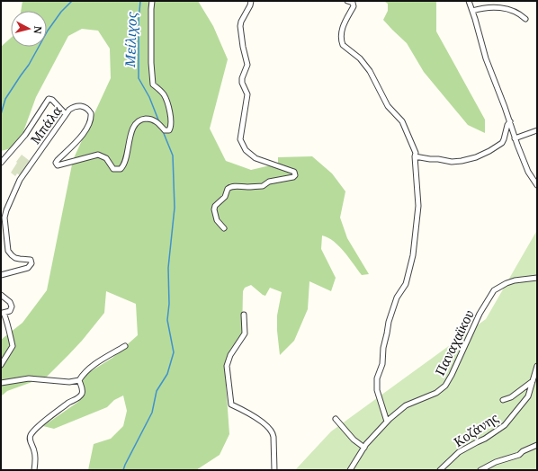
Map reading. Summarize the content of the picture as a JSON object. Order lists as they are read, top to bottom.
{
  "streets": {
    "street": ["Μπάλα", "Παναχαϊκου", "Κοζάνης"]
  },
  "water": ["Μείλιχος"],
  "north": "right"
}
